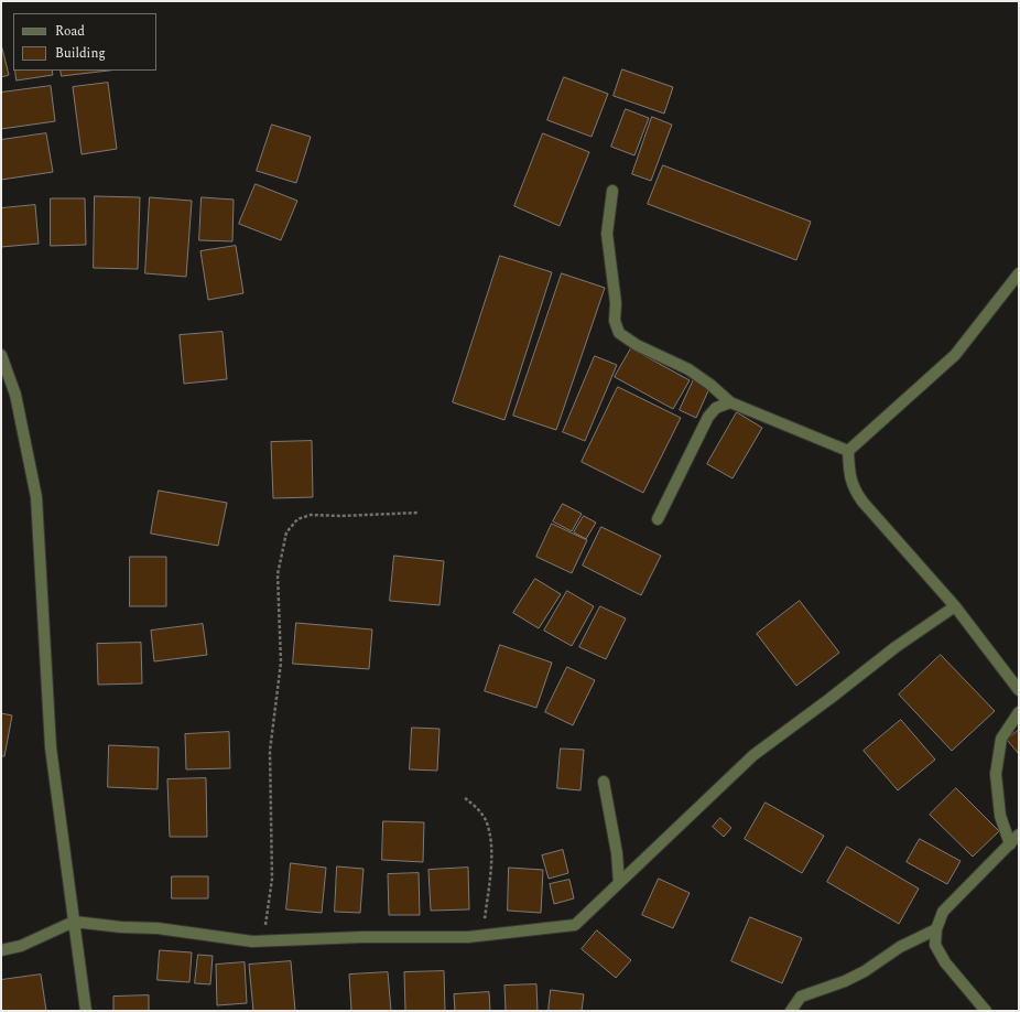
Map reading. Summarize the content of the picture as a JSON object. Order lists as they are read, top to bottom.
{
  "legend": ["Road", "Building"]
}
